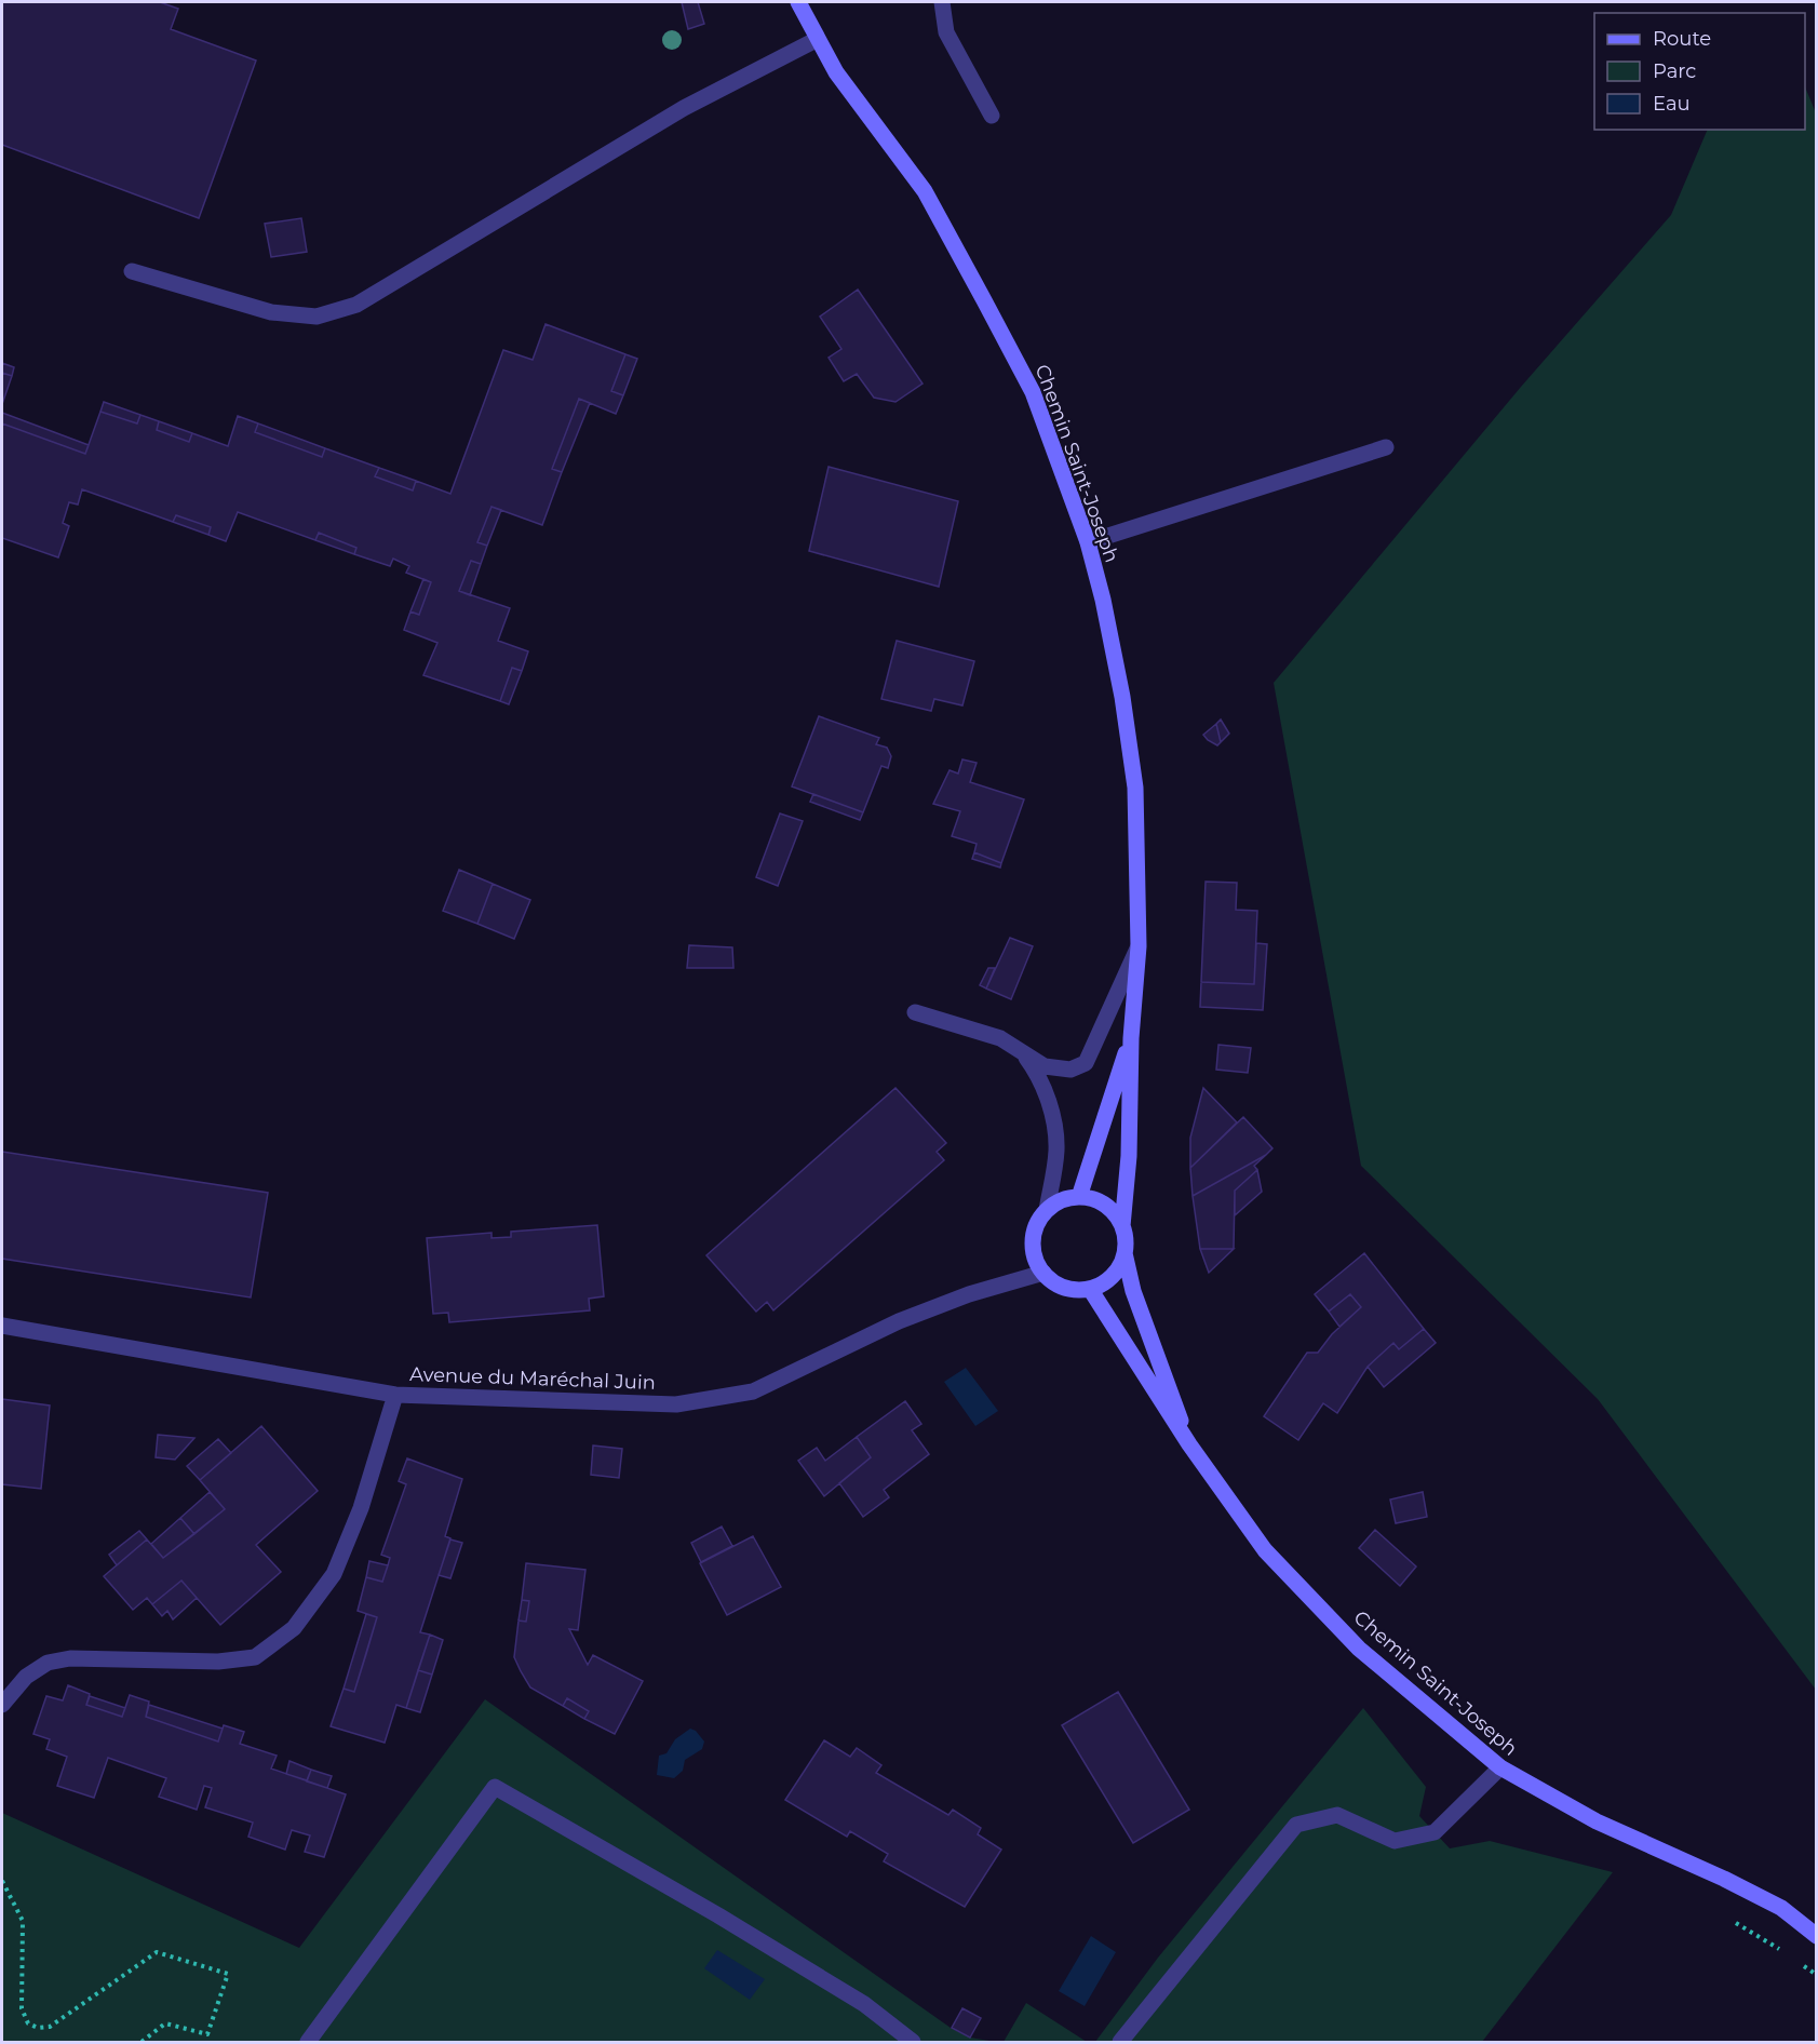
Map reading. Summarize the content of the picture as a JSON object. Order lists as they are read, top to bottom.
{
  "streets": {
    "main road": ["Chemin Saint-Joseph"],
    "street": ["Avenue du Maréchal Juin"]
  },
  "crossings": [
    ["Chemin Saint-Joseph", "Avenue du Maréchal Juin"]
  ],
  "legend": ["Route", "Parc", "Eau"]
}
